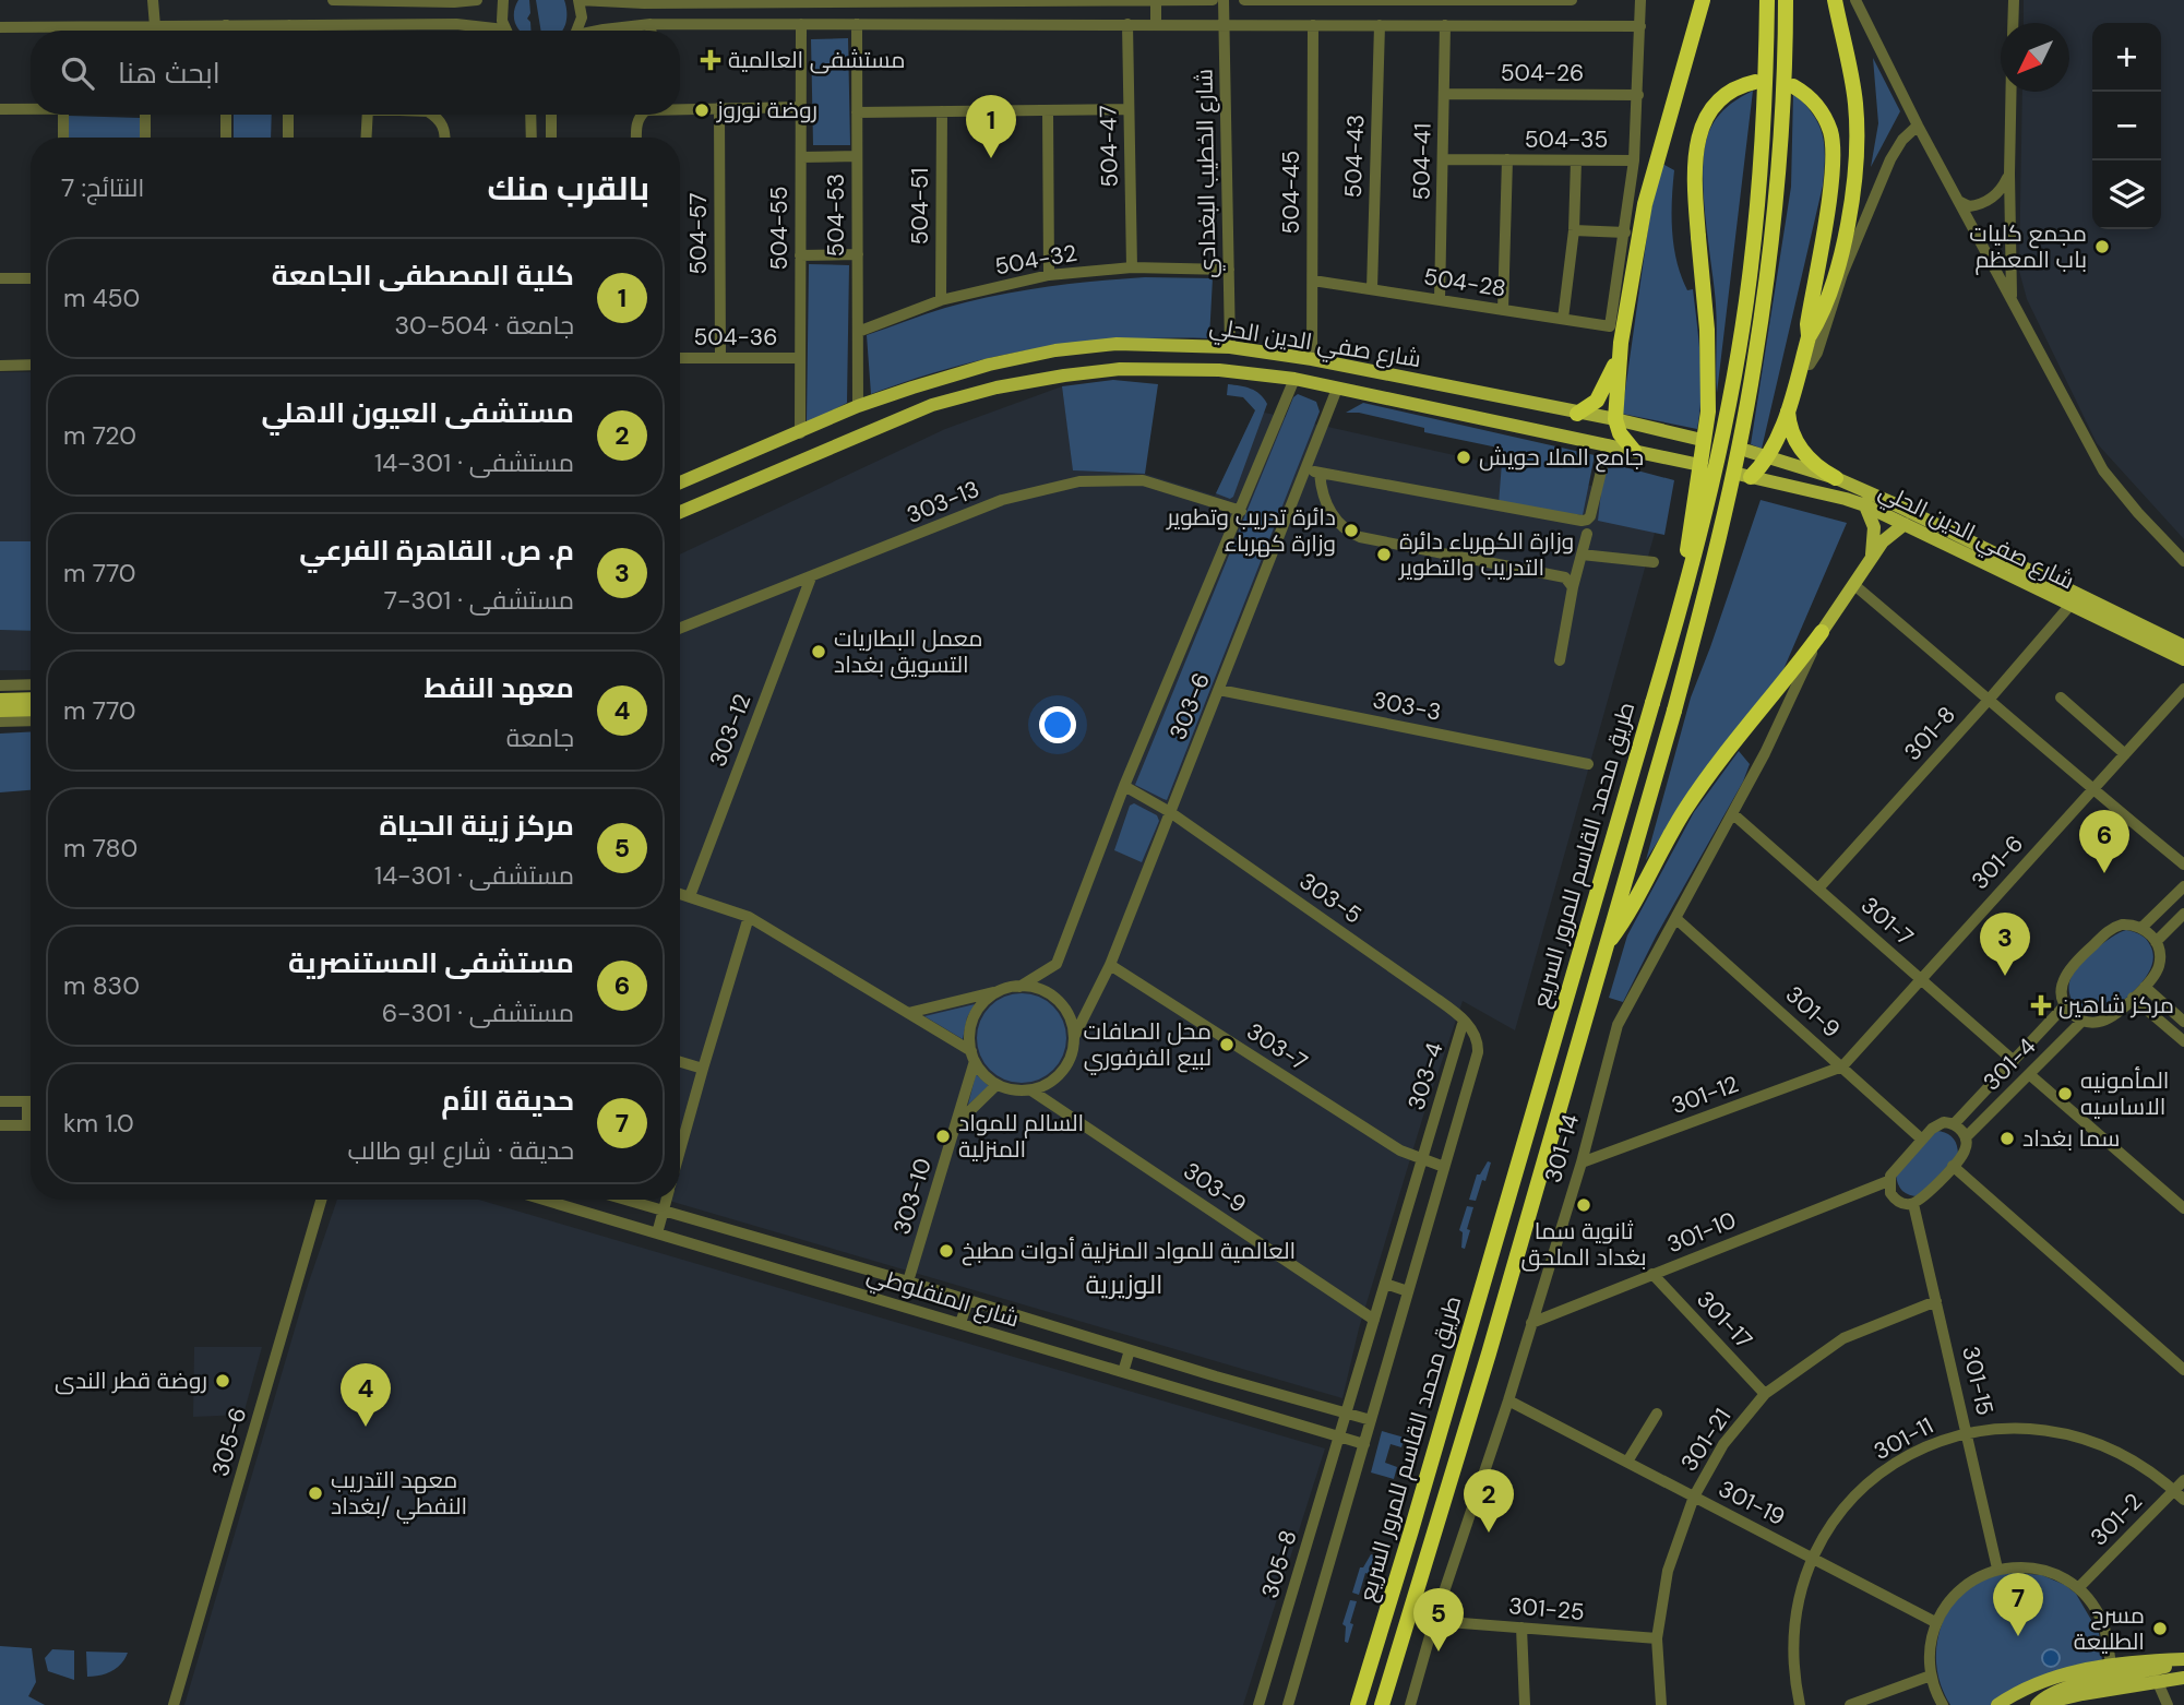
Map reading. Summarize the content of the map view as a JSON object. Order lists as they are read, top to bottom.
{
  "streets": {
    "highway": ["طريق محمد القاسم للمرور السريع"],
    "main road": ["شارع صفي الدين الحلي"],
    "street": [
      "504-26",
      "504-35",
      "504-47",
      "504-43",
      "504-41",
      "شارع الخطيب البغدادي",
      "504-45",
      "504-51",
      "504-53",
      "504-55",
      "504-57",
      "504-32",
      "504-28",
      "504-36",
      "303-13",
      "303-6",
      "303-3",
      "303-12",
      "301-8",
      "301-6",
      "303-5",
      "301-7",
      "301-9",
      "303-7",
      "301-4",
      "303-4",
      "301-12",
      "301-14",
      "303-9",
      "303-10",
      "301-10",
      "شارع المنفلوطي",
      "301-17",
      "301-15",
      "301-11",
      "301-21",
      "305-6",
      "301-19",
      "301-2",
      "305-8",
      "301-25"
    ]
  },
  "crossings": [
    ["504-26", "504-35"],
    ["504-26", "504-41"],
    ["504-35", "504-41"],
    ["504-47", "504-32"],
    ["504-43", "504-28"],
    ["504-41", "504-28"],
    ["شارع الخطيب البغدادي", "504-32"],
    ["شارع الخطيب البغدادي", "شارع صفي الدين الحلي"],
    ["504-45", "504-28"],
    ["504-45", "شارع صفي الدين الحلي"],
    ["504-51", "504-32"],
    ["504-53", "504-32"],
    ["504-53", "شارع صفي الدين الحلي"],
    ["504-55", "504-36"],
    ["504-55", "شارع صفي الدين الحلي"],
    ["504-57", "504-36"],
    ["شارع صفي الدين الحلي", "303-6"],
    ["شارع صفي الدين الحلي", "301-8"],
    ["303-13", "303-6"],
    ["303-13", "303-12"],
    ["303-6", "303-3"],
    ["303-6", "303-5"],
    ["303-6", "303-7"],
    ["303-6", "303-9"],
    ["303-6", "303-10"],
    ["301-8", "301-7"],
    ["301-6", "301-7"],
    ["301-6", "301-9"],
    ["301-6", "301-12"],
    ["303-5", "303-4"],
    ["301-7", "301-4"],
    ["301-7", "301-14"],
    ["301-9", "301-12"],
    ["301-9", "301-14"],
    ["303-7", "303-4"],
    ["301-4", "301-15"],
    ["303-4", "303-9"],
    ["303-4", "شارع المنفلوطي"],
    ["303-4", "305-8"],
    ["301-12", "301-14"],
    ["301-14", "301-10"],
    ["301-14", "301-19"],
    ["301-14", "301-25"],
    ["303-9", "303-10"],
    ["303-10", "شارع المنفلوطي"],
    ["301-10", "301-17"],
    ["شارع المنفلوطي", "305-8"],
    ["301-17", "301-21"],
    ["301-15", "301-11"],
    ["301-15", "301-21"],
    ["301-11", "301-19"],
    ["301-11", "301-2"],
    ["301-21", "301-19"],
    ["301-21", "301-25"]
  ],
  "districts": ["الوزيرية"],
  "places": {
    "health": ["مستشفى العالمية", "مركز شاهين"],
    "other": [
      "روضة نوروز",
      "مجمع كليات باب المعظم",
      "جامع الملا حويش",
      "دائرة تدريب وتطوير وزارة كهرباء",
      "وزارة الكهرباء دائرة التدريب والتطوير",
      "معمل البطاريات التسويق بغداد",
      "محل الصافات لبيع الفرفوري",
      "المأمونيه الاساسيه",
      "السالم للمواد المنزلية",
      "سما بغداد",
      "ثانوية سما بغداد الملحق",
      "العالمية للمواد المنزلية أدوات مطبخ",
      "روضة قطر الندى",
      "معهد التدريب النفطي /بغداد",
      "مسرح الطليعة"
    ]
  },
  "north": "bottom left",
  "page": {
    "map_buttons": ["+", "−"],
    "search": "ابحث هنا",
    "pins": [
      "1",
      "6",
      "3",
      "4",
      "2",
      "7",
      "5"
    ],
    "heading": ["بالقرب منك", "النتائج: 7"],
    "list": [
      {
        "mark": "1",
        "name": "كلية المصطفى الجامعة",
        "note": "جامعة · 504-30",
        "value": "450 m"
      },
      {
        "mark": "2",
        "name": "مستشفى العيون الاهلي",
        "note": "مستشفى · 301-14",
        "value": "720 m"
      },
      {
        "mark": "3",
        "name": "م. ص. القاهرة الفرعي",
        "note": "مستشفى · 301-7",
        "value": "770 m"
      },
      {
        "mark": "4",
        "name": "معهد النفط",
        "note": "جامعة",
        "value": "770 m"
      },
      {
        "mark": "5",
        "name": "مركز زينة الحياة",
        "note": "مستشفى · 301-14",
        "value": "780 m"
      },
      {
        "mark": "6",
        "name": "مستشفى المستنصرية",
        "note": "مستشفى · 301-6",
        "value": "830 m"
      },
      {
        "mark": "7",
        "name": "حديقة الأم",
        "note": "حديقة · شارع ابو طالب",
        "value": "1.0 km"
      }
    ]
  }
}
